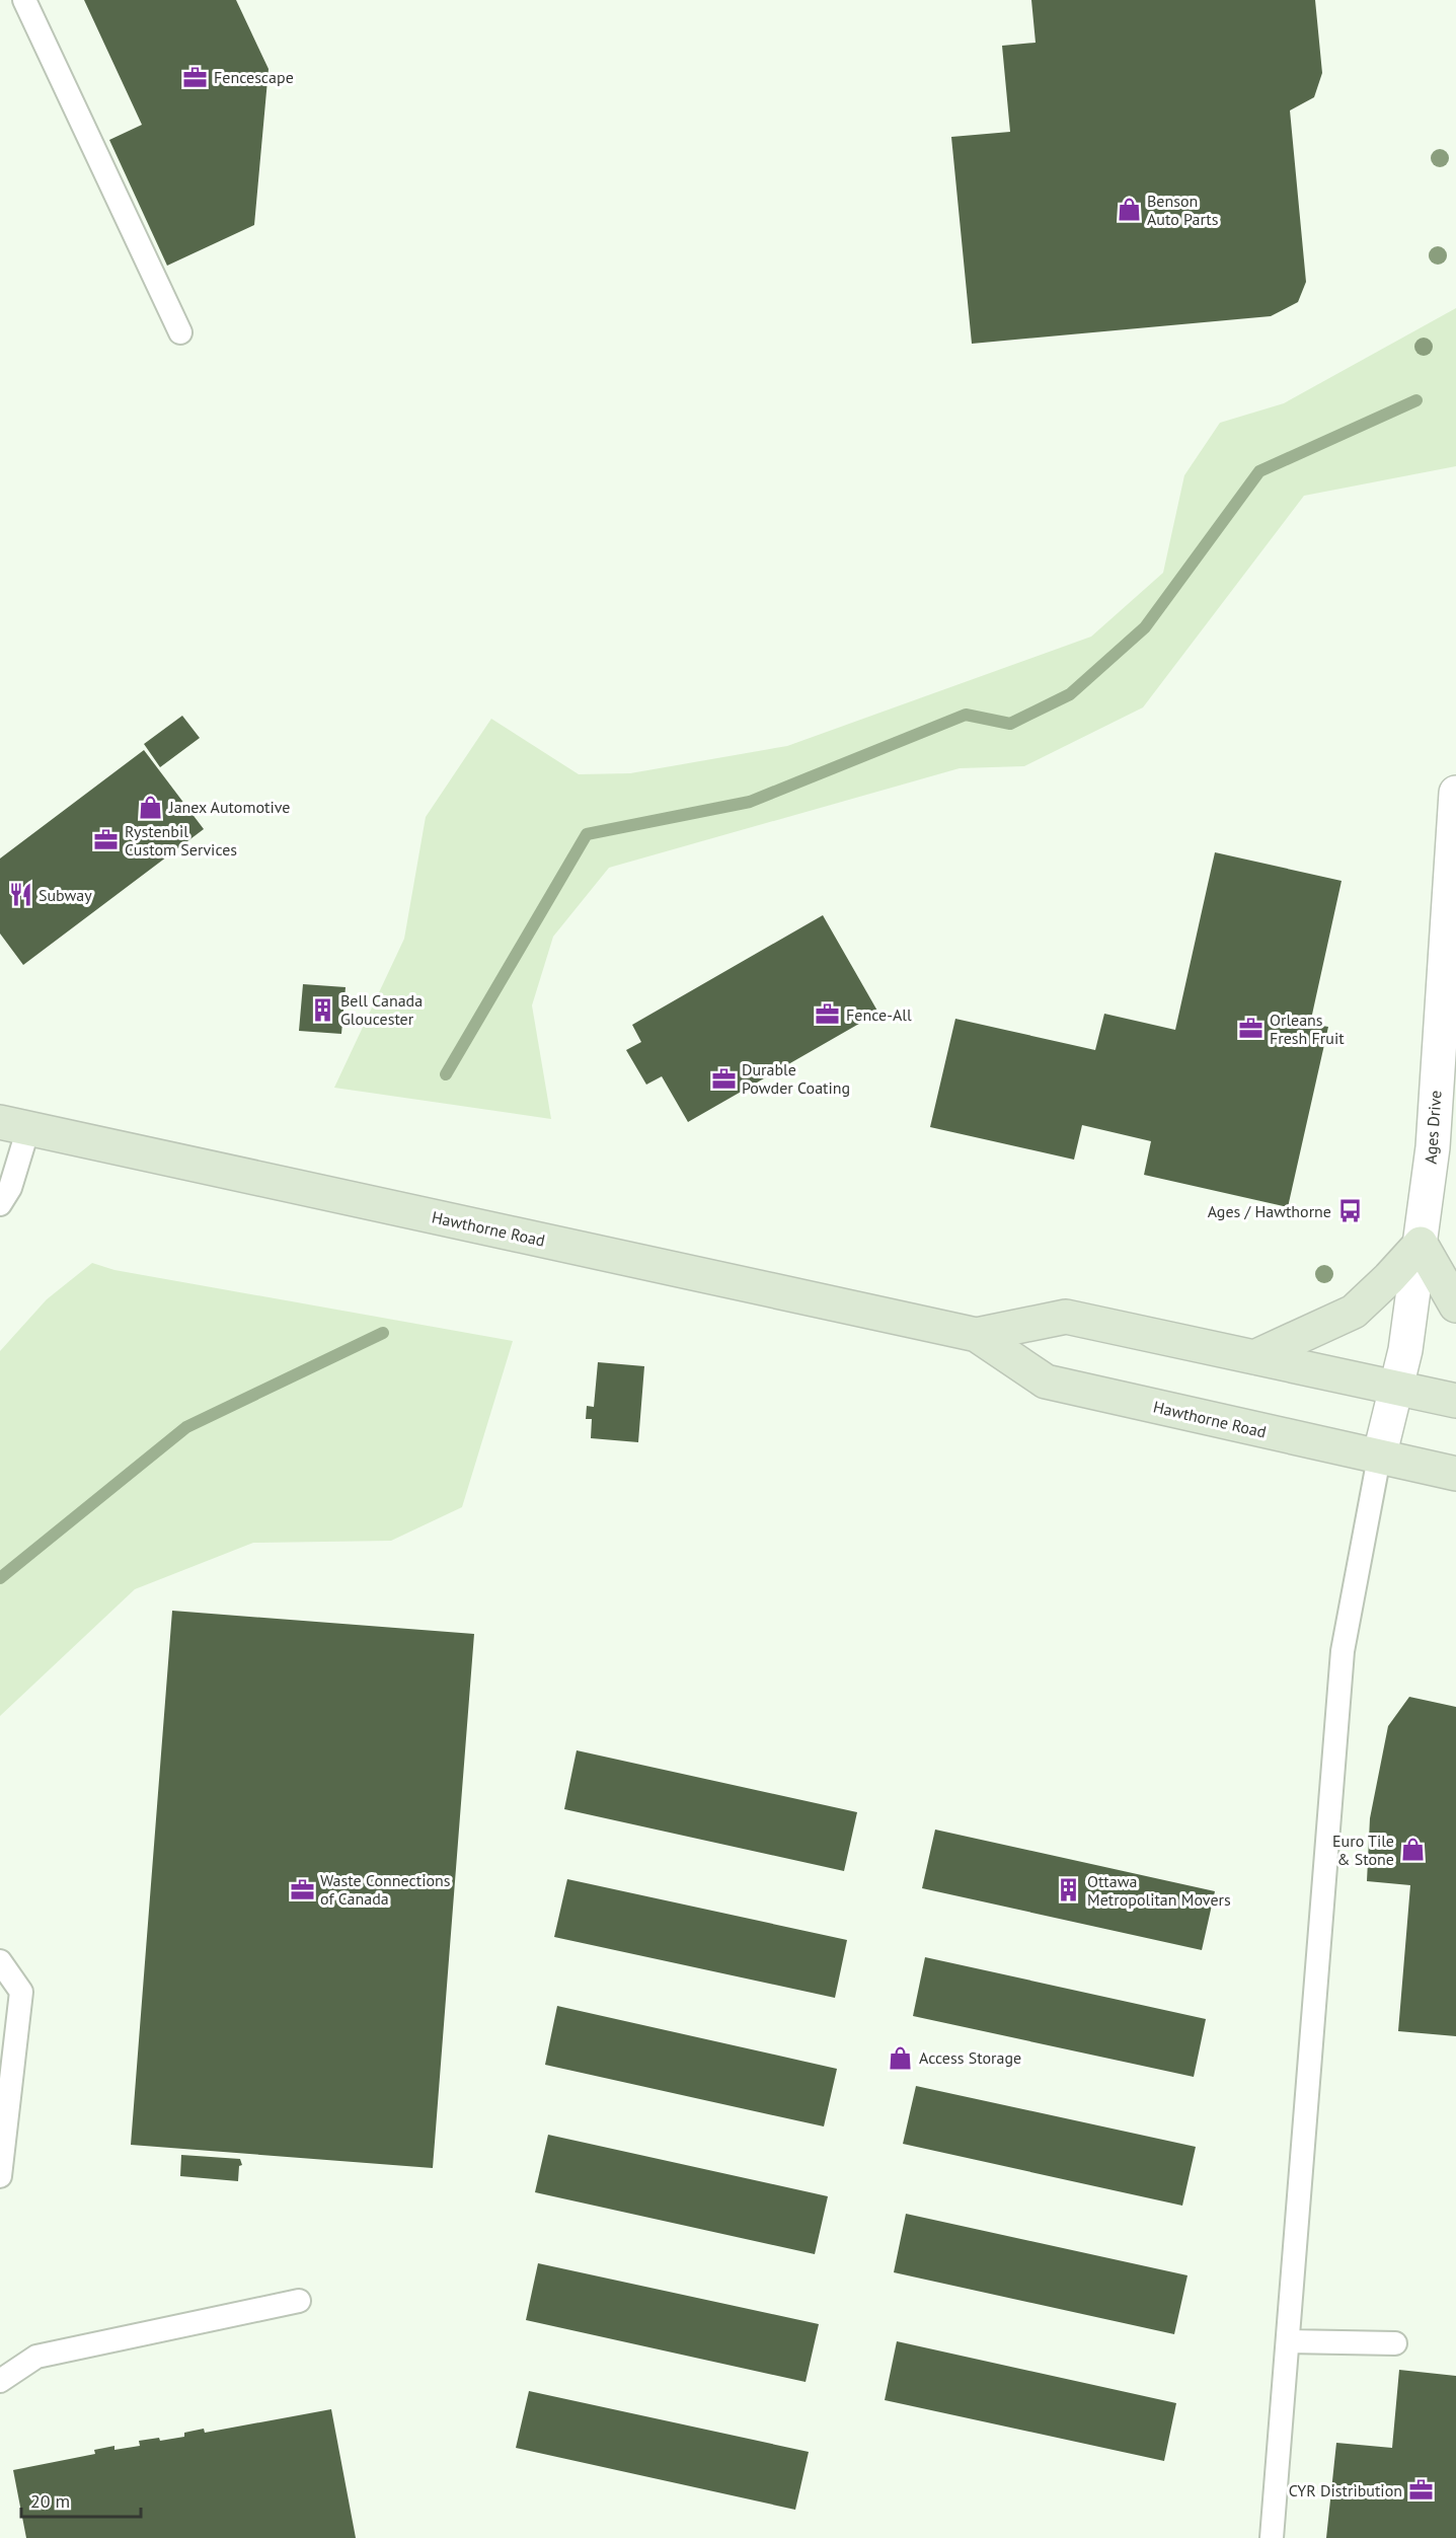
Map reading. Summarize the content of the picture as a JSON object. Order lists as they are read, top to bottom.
{
  "streets": {
    "main road": ["Hawthorne Road"],
    "street": ["Ages Drive"]
  },
  "crossings": [
    ["Ages Drive", "Hawthorne Road"]
  ],
  "places": {
    "office": [
      "Fencescape",
      "Rystenbil Custom Services",
      "Fence-All",
      "Orleans Fresh Fruit",
      "Durable Powder Coating",
      "Waste Connections of Canada",
      "CYR Distribution"
    ],
    "shop": [
      "Benson Auto Parts",
      "Janex Automotive",
      "Euro Tile & Stone",
      "Access Storage"
    ],
    "restaurant": ["Subway"],
    "building": ["Bell Canada Gloucester", "Ottawa Metropolitan Movers"],
    "bus stop": ["Ages / Hawthorne"]
  },
  "scale_bar": "20 m"
}
